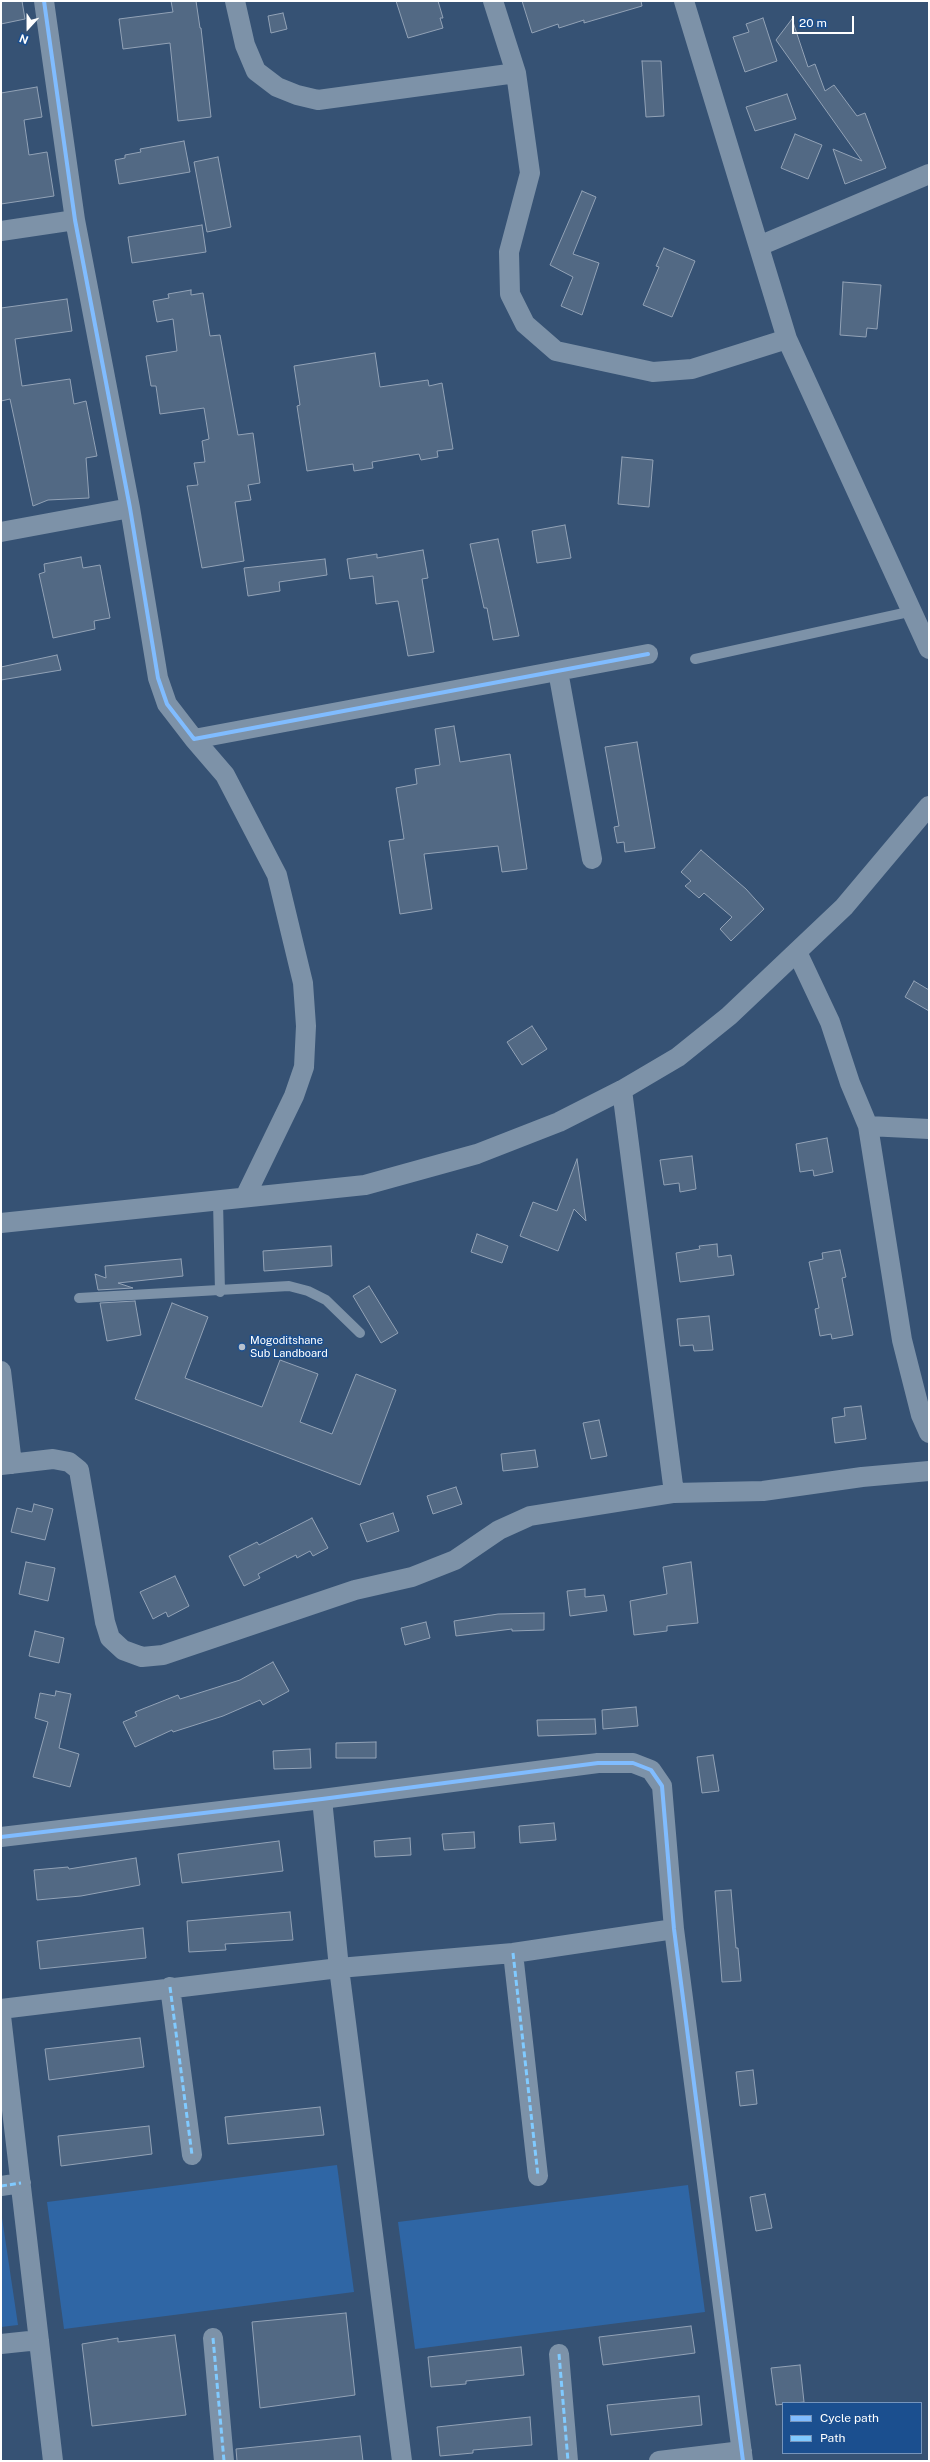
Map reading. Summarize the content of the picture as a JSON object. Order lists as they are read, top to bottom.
{
  "places": ["Mogoditshane Sub Landboard"],
  "legend": ["Cycle path", "Path"],
  "scale_bar": "20 m",
  "north": "bottom"
}
